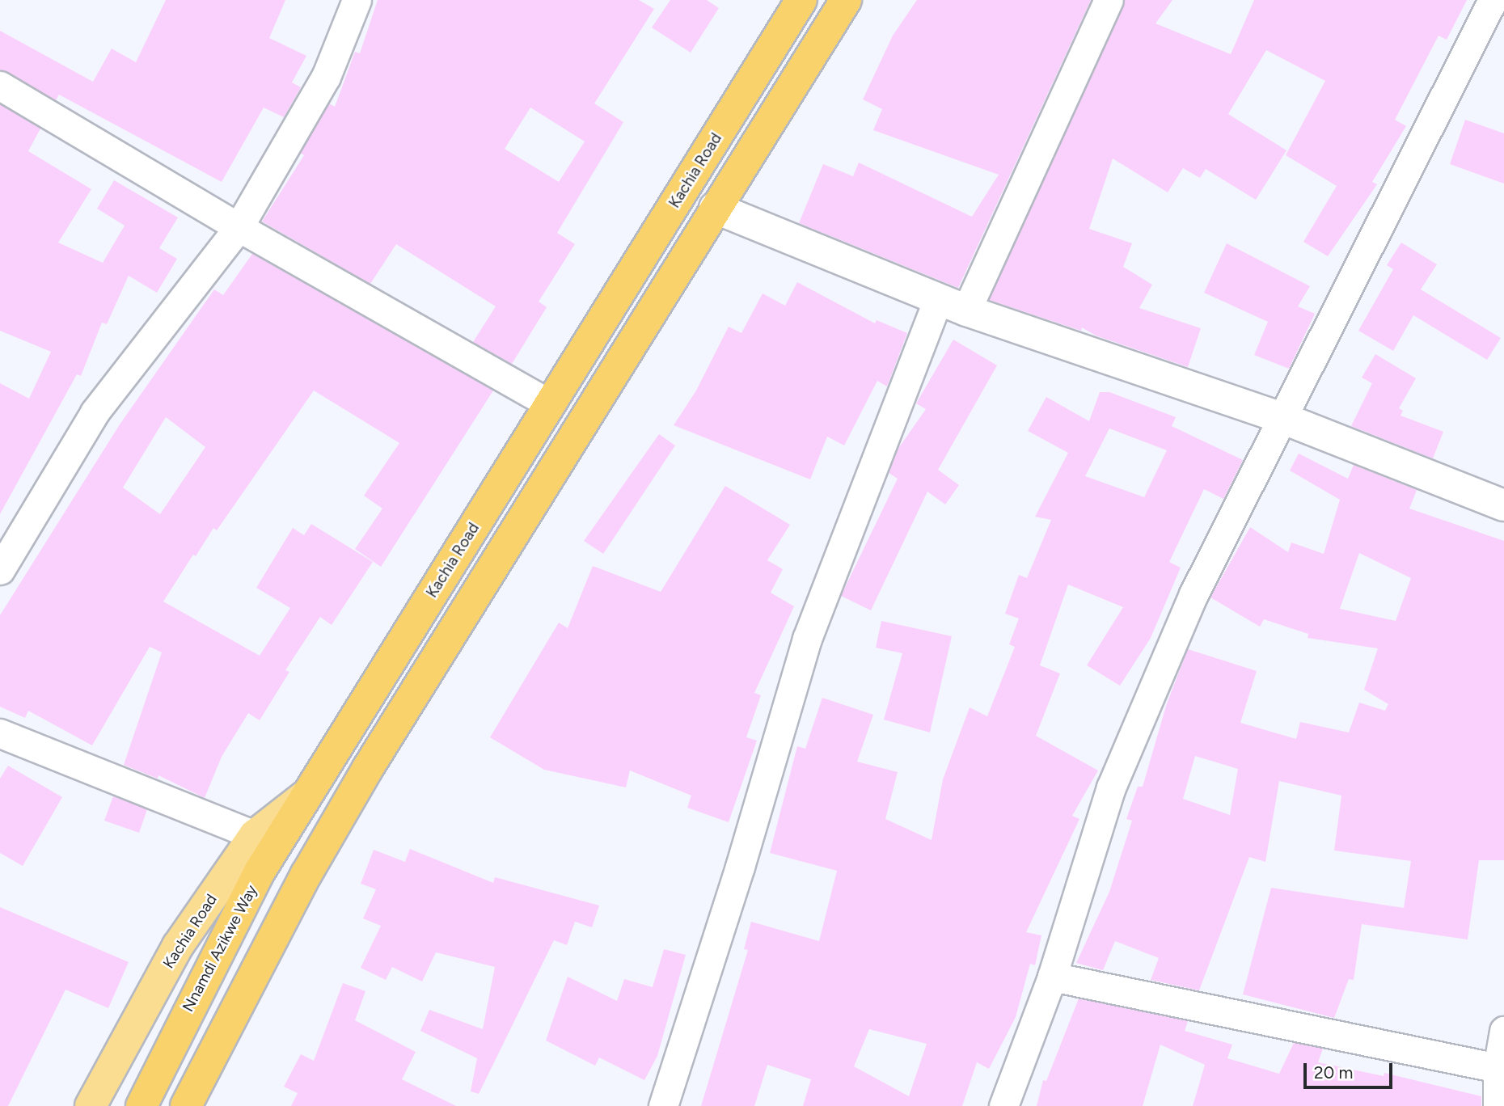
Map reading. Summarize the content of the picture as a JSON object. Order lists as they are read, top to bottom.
{
  "streets": {
    "highway": ["Kachia Road", "Nnamdi Azikwe Way"]
  },
  "crossings": [
    ["Kachia Road", "Nnamdi Azikwe Way"]
  ],
  "scale_bar": "20 m"
}
